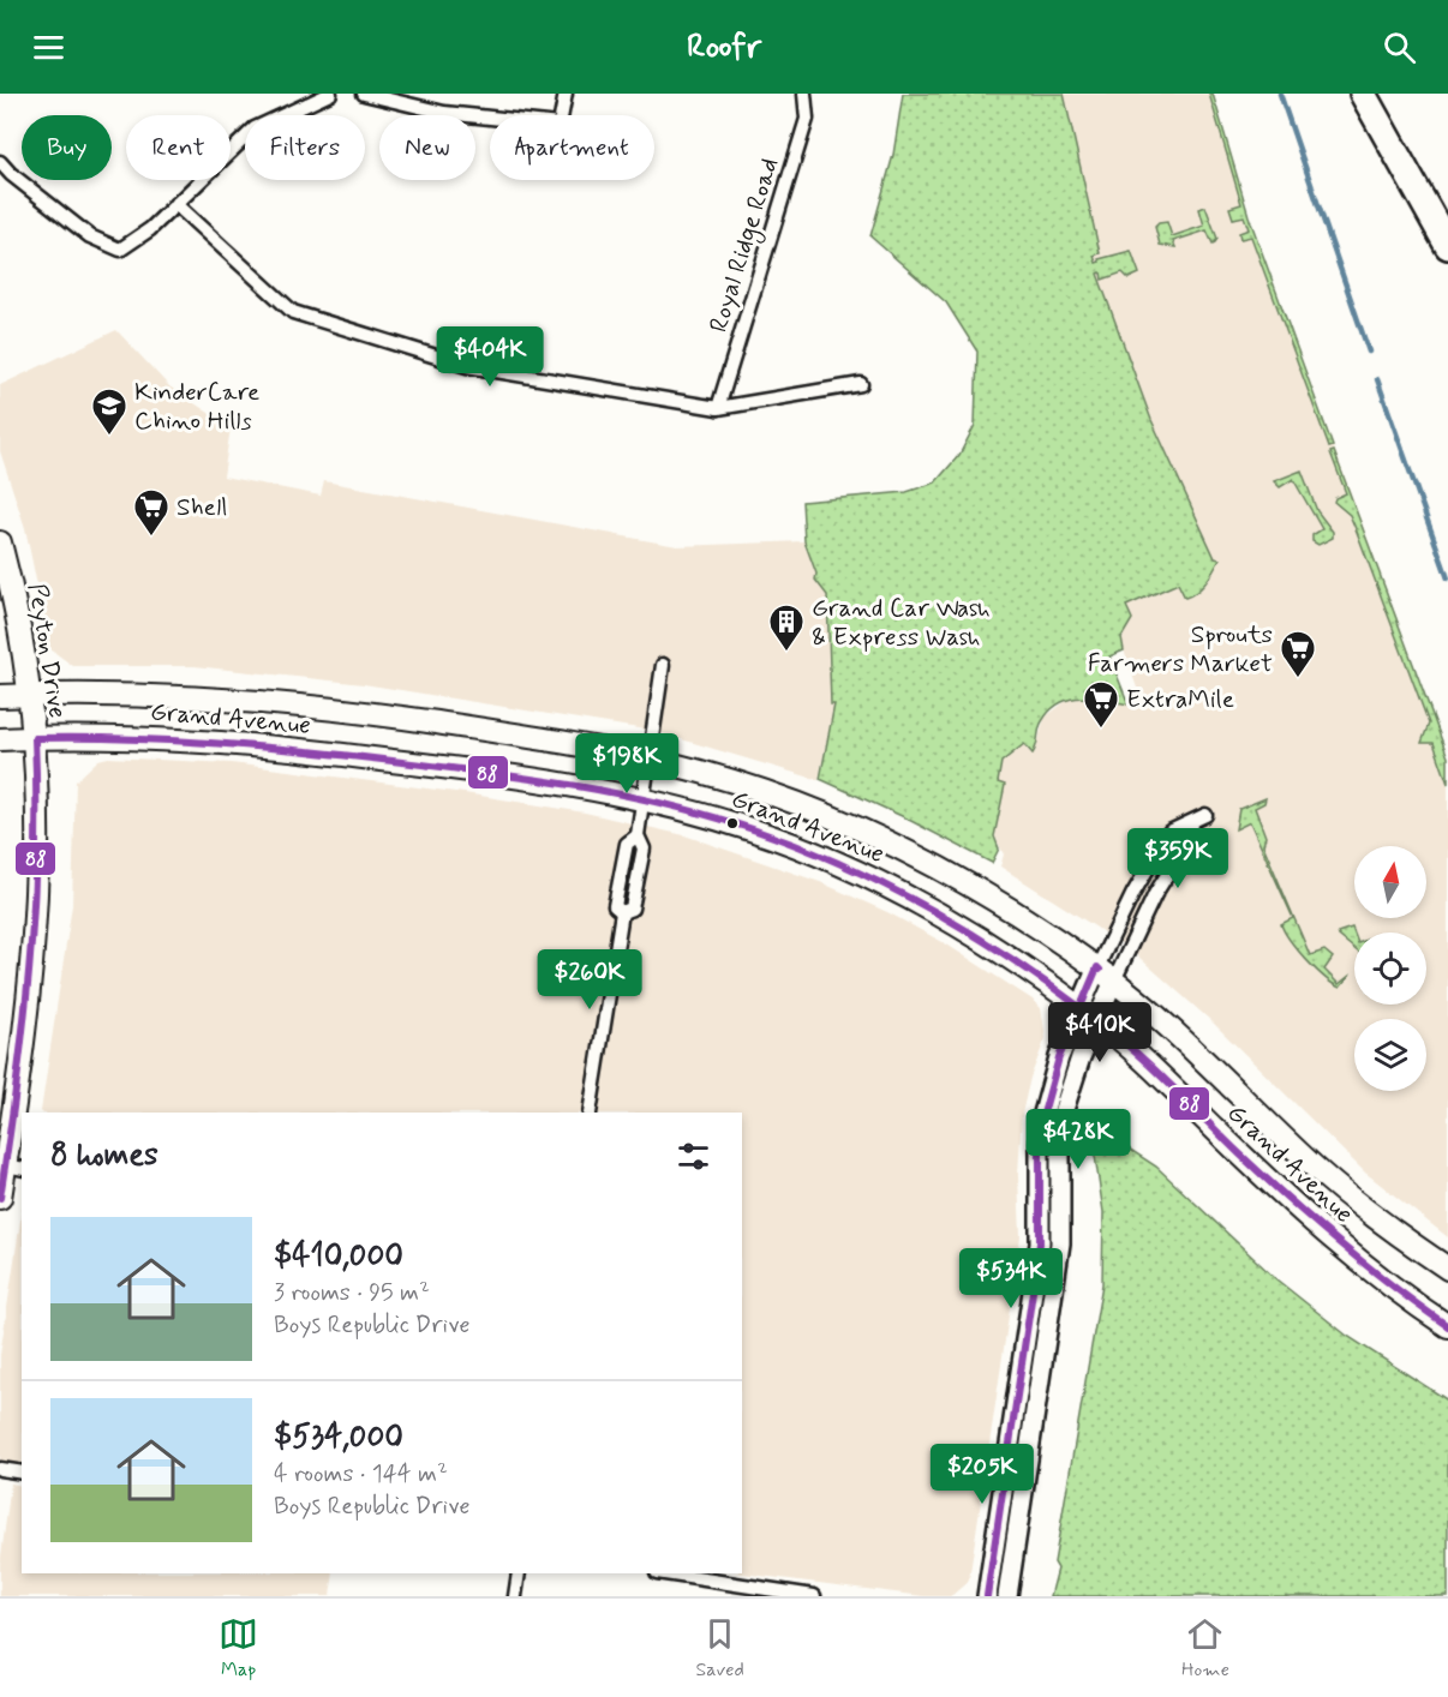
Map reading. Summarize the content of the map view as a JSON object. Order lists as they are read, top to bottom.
{
  "streets": {
    "main road": ["Peyton Drive", "Grand Avenue"],
    "street": ["Royal Ridge Road"]
  },
  "crossings": [
    ["Peyton Drive", "Grand Avenue"]
  ],
  "places": {
    "school or university": ["KinderCare Chino Hills"],
    "supermarket": ["Shell", "Sprouts Farmers Market", "ExtraMile"],
    "building": ["Grand Car Wash & Express Wash"]
  },
  "lines": ["transit line 88"],
  "north": "top",
  "page": {
    "header": "Roofr",
    "chip": [
      "Buy",
      "Rent",
      "Filters",
      "New",
      "Apartment"
    ],
    "price": [
      "$404K",
      "$198K",
      "$359K",
      "$260K",
      "$410K",
      "$428K",
      "$534K",
      "$205K"
    ],
    "heading": "8 homes",
    "list": [
      {
        "name": "$410,000",
        "note": "3 rooms · 95 m² · Boys Republic Drive"
      },
      {
        "name": "$534,000",
        "note": "4 rooms · 144 m² · Boys Republic Drive"
      }
    ],
    "tabs": ["Map", "Saved", "Home"]
  }
}
